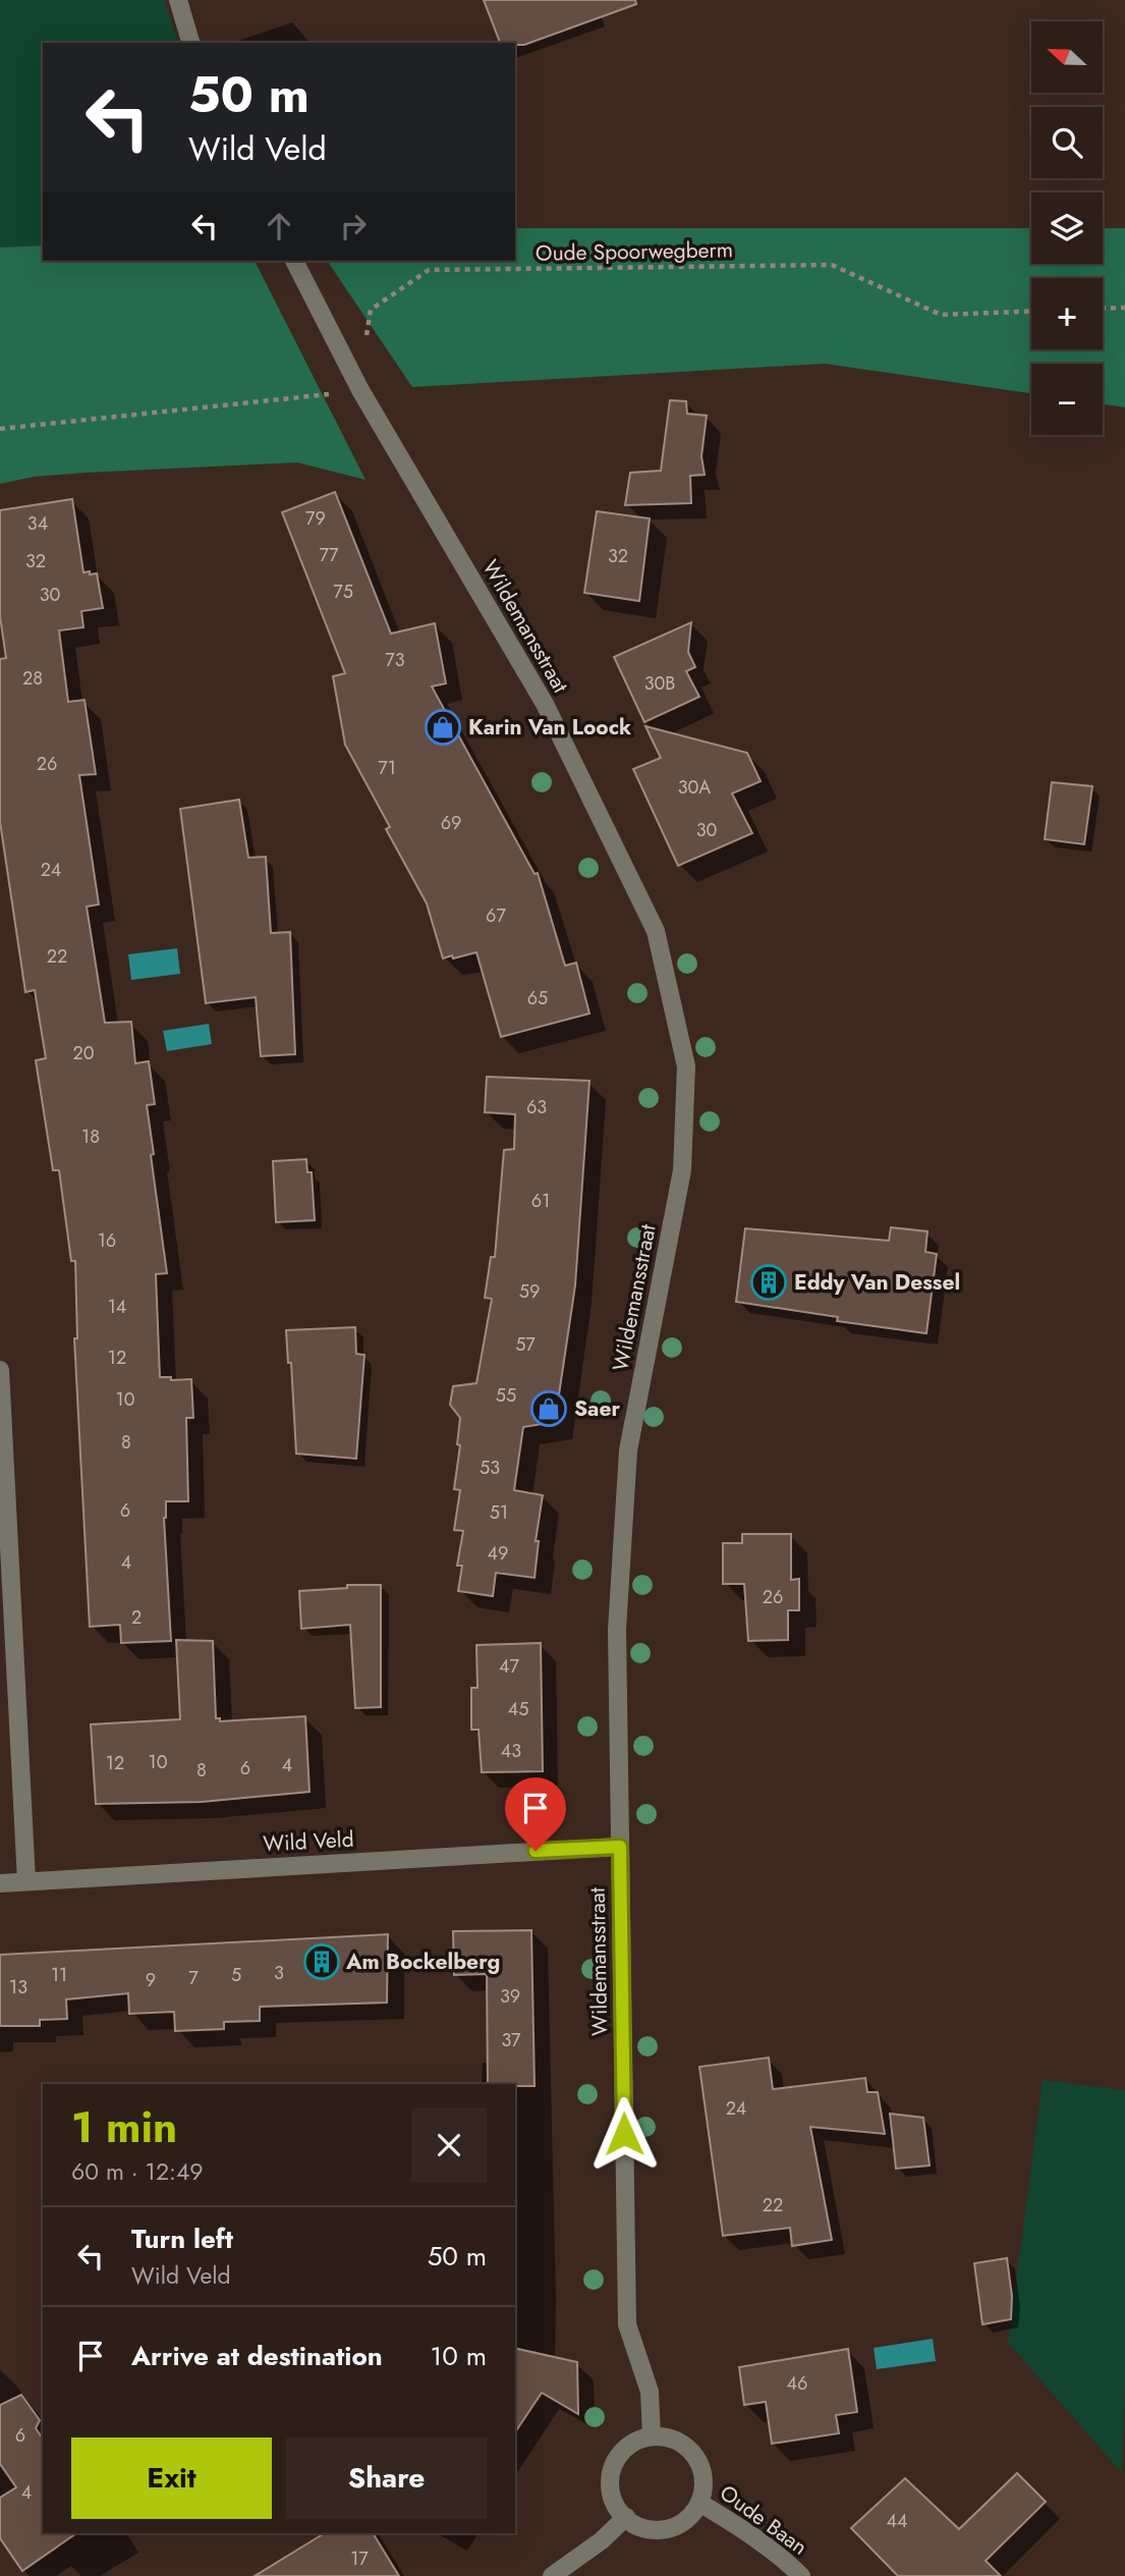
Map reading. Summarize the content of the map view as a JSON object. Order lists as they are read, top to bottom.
{
  "streets": {
    "street": ["Wildemansstraat", "Wild Veld", "Oude Baan"],
    "path": ["Oude Spoorwegberm"]
  },
  "crossings": [
    ["Wildemansstraat", "Wild Veld"],
    ["Wildemansstraat", "Oude Baan"]
  ],
  "places": {
    "shop": ["Karin Van Loock", "Saer"],
    "building": ["Eddy Van Dessel", "Am Bockelberg"]
  },
  "house_numbers": [
    "79",
    "34",
    "77",
    "32",
    "32",
    "75",
    "30",
    "73",
    "28",
    "30B",
    "26",
    "71",
    "30A",
    "69",
    "30",
    "24",
    "67",
    "22",
    "65",
    "20",
    "63",
    "18",
    "61",
    "16",
    "59",
    "14",
    "57",
    "12",
    "55",
    "10",
    "8",
    "53",
    "6",
    "51",
    "49",
    "4",
    "26",
    "2",
    "47",
    "45",
    "43",
    "10",
    "12",
    "4",
    "6",
    "8",
    "3",
    "11",
    "5",
    "7",
    "9",
    "13",
    "39",
    "37",
    "24",
    "22",
    "46",
    "6",
    "4",
    "44",
    "17"
  ],
  "north": "left",
  "page": {
    "map_buttons": ["+", "−"],
    "turn": ["50 m", "Wild Veld"],
    "heading": ["1 min", "60 m · 12:49"],
    "list": [
      {
        "name": "Turn left",
        "note": "Wild Veld",
        "value": "50 m"
      },
      {
        "name": "Arrive at destination",
        "value": "10 m"
      }
    ],
    "buttons": ["Exit", "Share"]
  }
}
